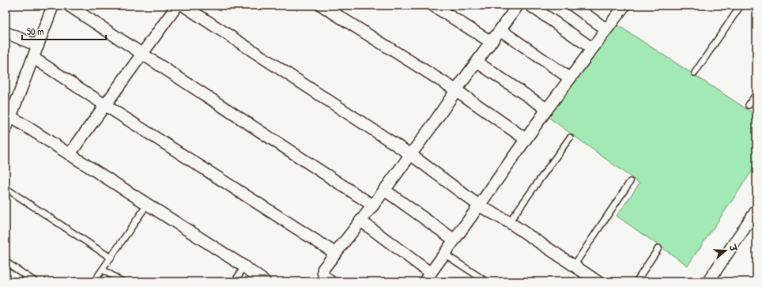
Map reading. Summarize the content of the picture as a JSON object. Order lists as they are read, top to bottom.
{
  "scale_bar": "50 m",
  "north": "right"
}
